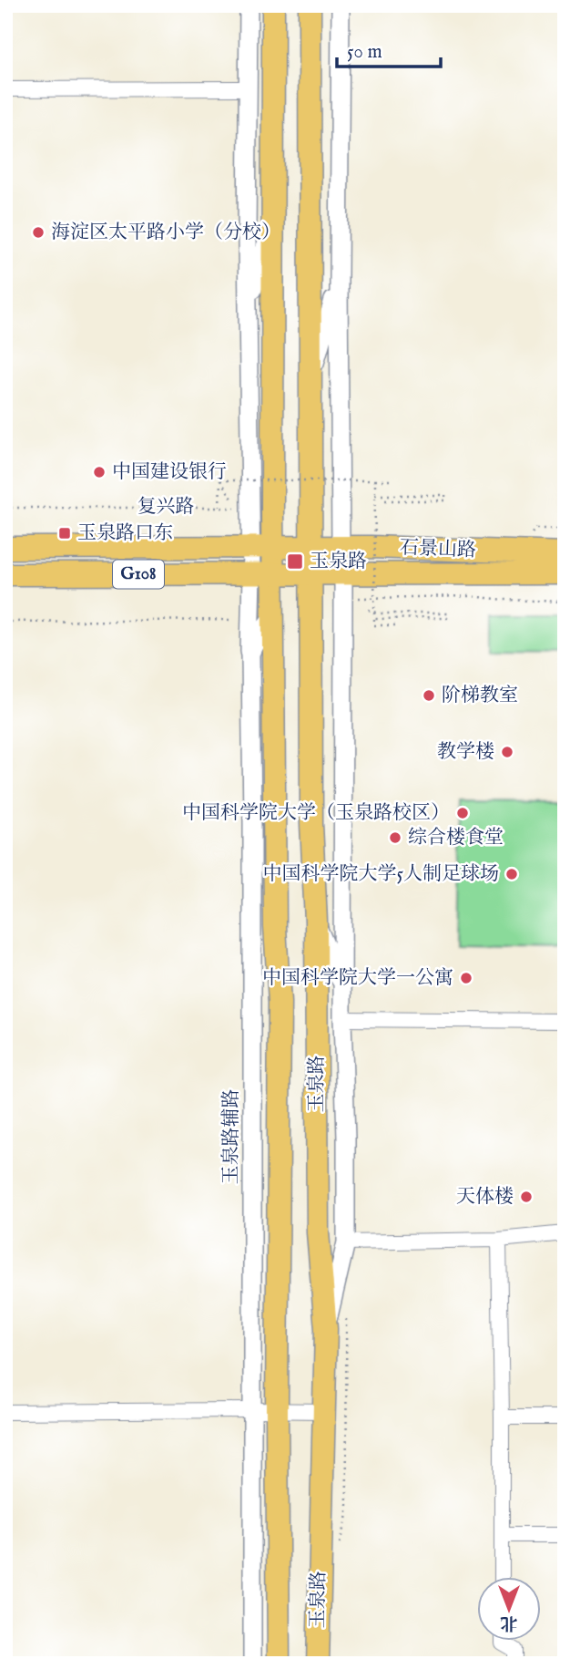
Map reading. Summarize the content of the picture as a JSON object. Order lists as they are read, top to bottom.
{
  "streets": {
    "main road": ["石景山路", "G108", "玉泉路"],
    "street": ["玉泉路辅路"],
    "path": ["复兴路"]
  },
  "crossings": [
    ["复兴路", "玉泉路"],
    ["石景山路", "G108"],
    ["石景山路", "玉泉路"],
    ["G108", "玉泉路"],
    ["玉泉路", "玉泉路辅路"]
  ],
  "places": {
    "other": [
      "海淀区太平路小学（分校）",
      "中国建设银行",
      "阶梯教室",
      "教学楼",
      "中国科学院大学（玉泉路校区）",
      "综合楼食堂",
      "中国科学院大学5人制足球场",
      "中国科学院大学一公寓",
      "天体楼"
    ],
    "transit": ["玉泉路口东", "玉泉路"]
  },
  "scale_bar": "50 m",
  "north": "bottom"
}
